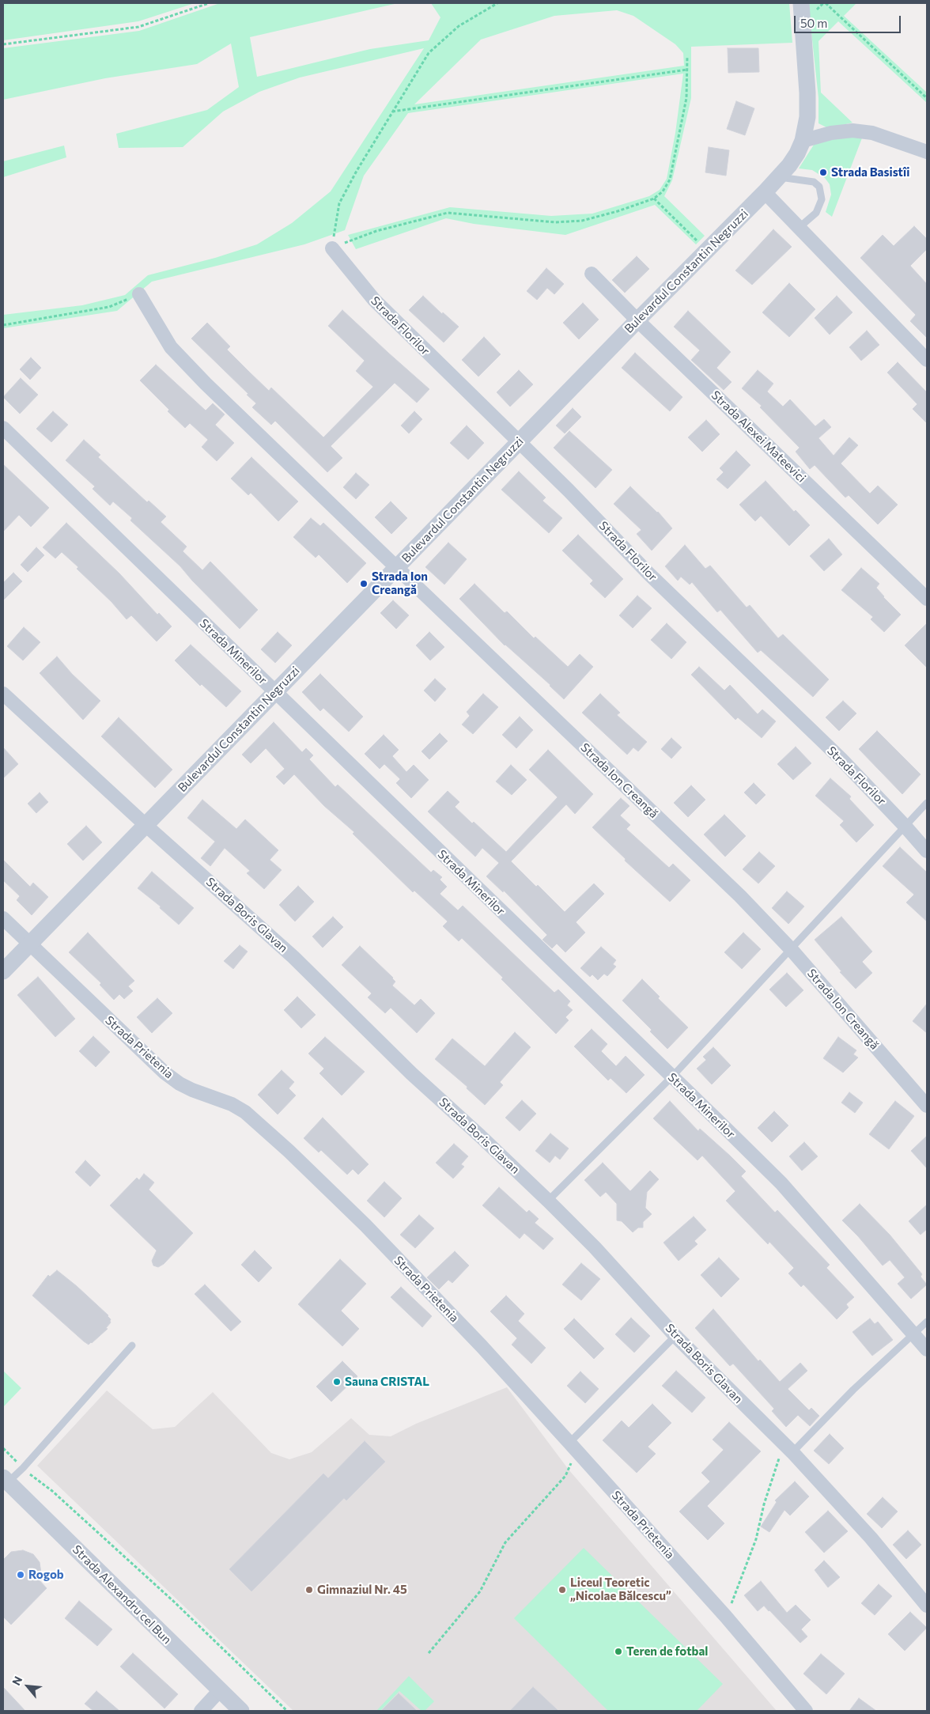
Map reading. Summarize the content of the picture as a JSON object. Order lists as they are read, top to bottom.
{
  "streets": {
    "street": [
      "Bulevardul Constantin Negruzzi",
      "Strada Florilor",
      "Strada Alexei Mateevici",
      "Strada Minerilor",
      "Strada Ion Creangă",
      "Strada Boris Glavan",
      "Strada Prietenia",
      "Strada Alexandru cel Bun"
    ]
  },
  "crossings": [
    ["Bulevardul Constantin Negruzzi", "Strada Florilor"],
    ["Bulevardul Constantin Negruzzi", "Strada Alexei Mateevici"],
    ["Bulevardul Constantin Negruzzi", "Strada Minerilor"],
    ["Bulevardul Constantin Negruzzi", "Strada Ion Creangă"],
    ["Bulevardul Constantin Negruzzi", "Strada Boris Glavan"],
    ["Bulevardul Constantin Negruzzi", "Strada Prietenia"]
  ],
  "places": [
    "Strada Basistîi",
    "Strada Ion Creangă",
    "Sauna CRISTAL",
    "Rogob",
    "Gimnaziul Nr. 45",
    "Liceul Teoretic „Nicolae Bălcescu”",
    "Teren de fotbal"
  ],
  "scale_bar": "50 m",
  "north": "top left"
}
